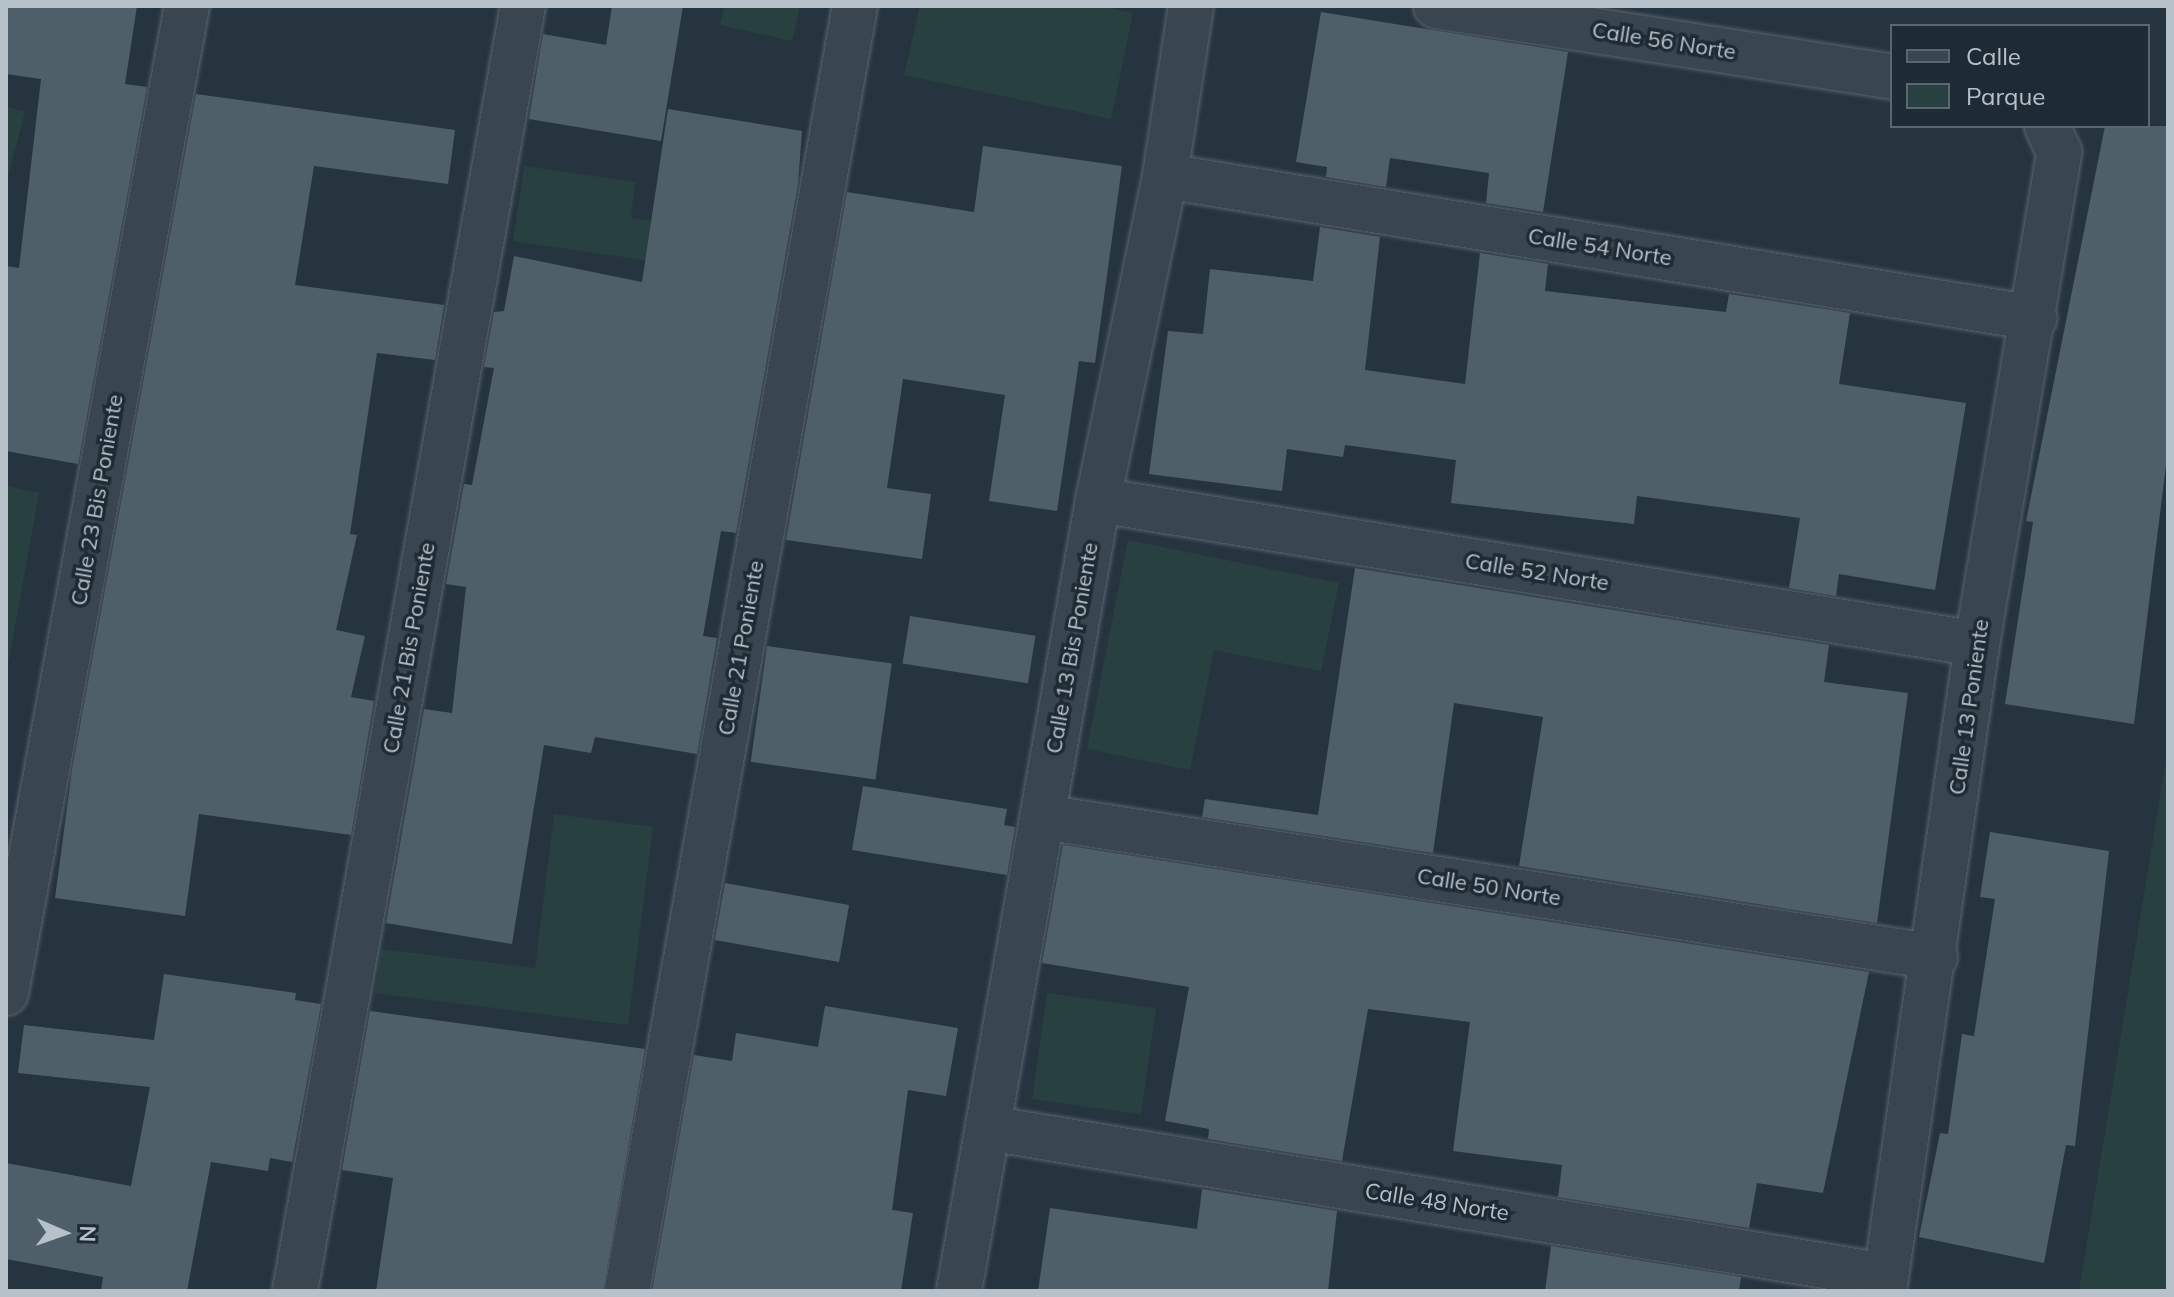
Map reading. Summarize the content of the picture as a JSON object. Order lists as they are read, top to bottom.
{
  "streets": {
    "street": [
      "Calle 56 Norte",
      "Calle 54 Norte",
      "Calle 23 Bis Poniente",
      "Calle 52 Norte",
      "Calle 21 Bis Poniente",
      "Calle 21 Poniente",
      "Calle 13 Bis Poniente",
      "Calle 13 Poniente",
      "Calle 50 Norte",
      "Calle 48 Norte"
    ]
  },
  "crossings": [
    ["Calle 54 Norte", "Calle 13 Bis Poniente"],
    ["Calle 54 Norte", "Calle 13 Poniente"],
    ["Calle 52 Norte", "Calle 13 Bis Poniente"],
    ["Calle 52 Norte", "Calle 13 Poniente"],
    ["Calle 13 Bis Poniente", "Calle 50 Norte"],
    ["Calle 13 Bis Poniente", "Calle 48 Norte"],
    ["Calle 13 Poniente", "Calle 50 Norte"],
    ["Calle 13 Poniente", "Calle 48 Norte"]
  ],
  "legend": ["Calle", "Parque"],
  "north": "right"
}
